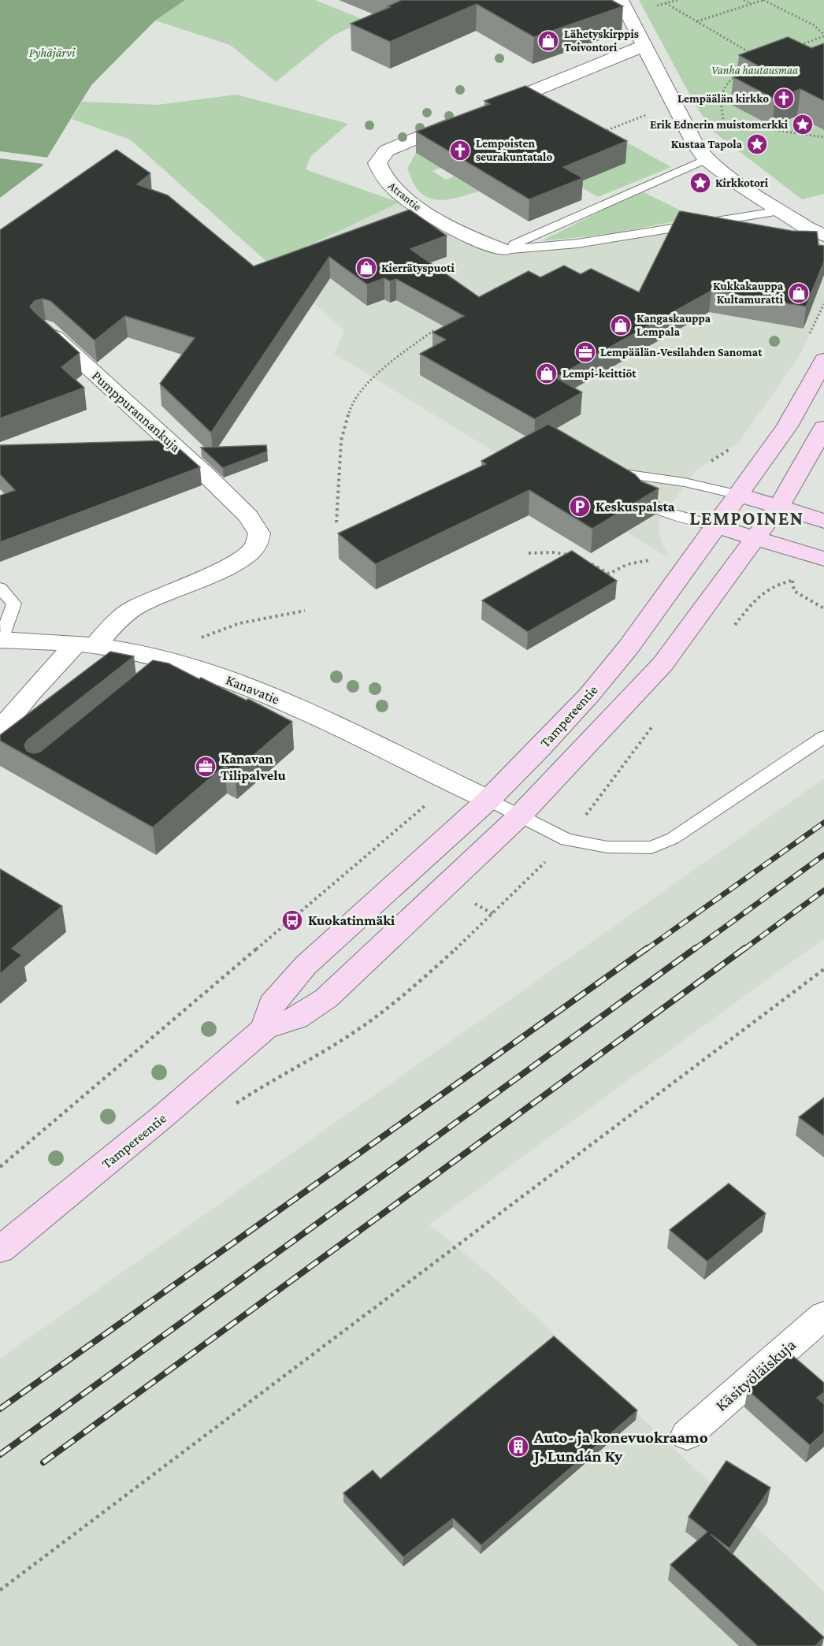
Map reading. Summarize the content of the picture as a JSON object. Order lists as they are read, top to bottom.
{
  "streets": {
    "main road": ["Tampereentie"],
    "street": [
      "Atrantie",
      "Pumppurannankuja",
      "Kanavatie",
      "Käsityöläiskuja"
    ]
  },
  "crossings": [
    ["Pumppurannankuja", "Kanavatie"],
    ["Kanavatie", "Tampereentie"]
  ],
  "districts": ["LEMPOINEN"],
  "water": ["Pyhäjärvi"],
  "parks": ["Vanha hautausmaa"],
  "places": {
    "shop": [
      "Lähetyskirppis Toivontori",
      "Kierrätyspuoti",
      "Kukkakauppa Kultamuratti",
      "Kangaskauppa Lempala",
      "Lempi-keittiöt"
    ],
    "church": ["Lempäälän kirkko", "Lempoisten seurakuntatalo"],
    "place": ["Erik Ednerin muistomerkki", "Kustaa Tapola", "Kirkkotori"],
    "office": ["Lempäälän-Vesilahden Sanomat", "Kanavan Tilipalvelu"],
    "parking": ["Keskuspalsta"],
    "bus stop": ["Kuokatinmäki"],
    "building": ["Auto- ja konevuokraamo J. Lundán Ky"]
  }
}
